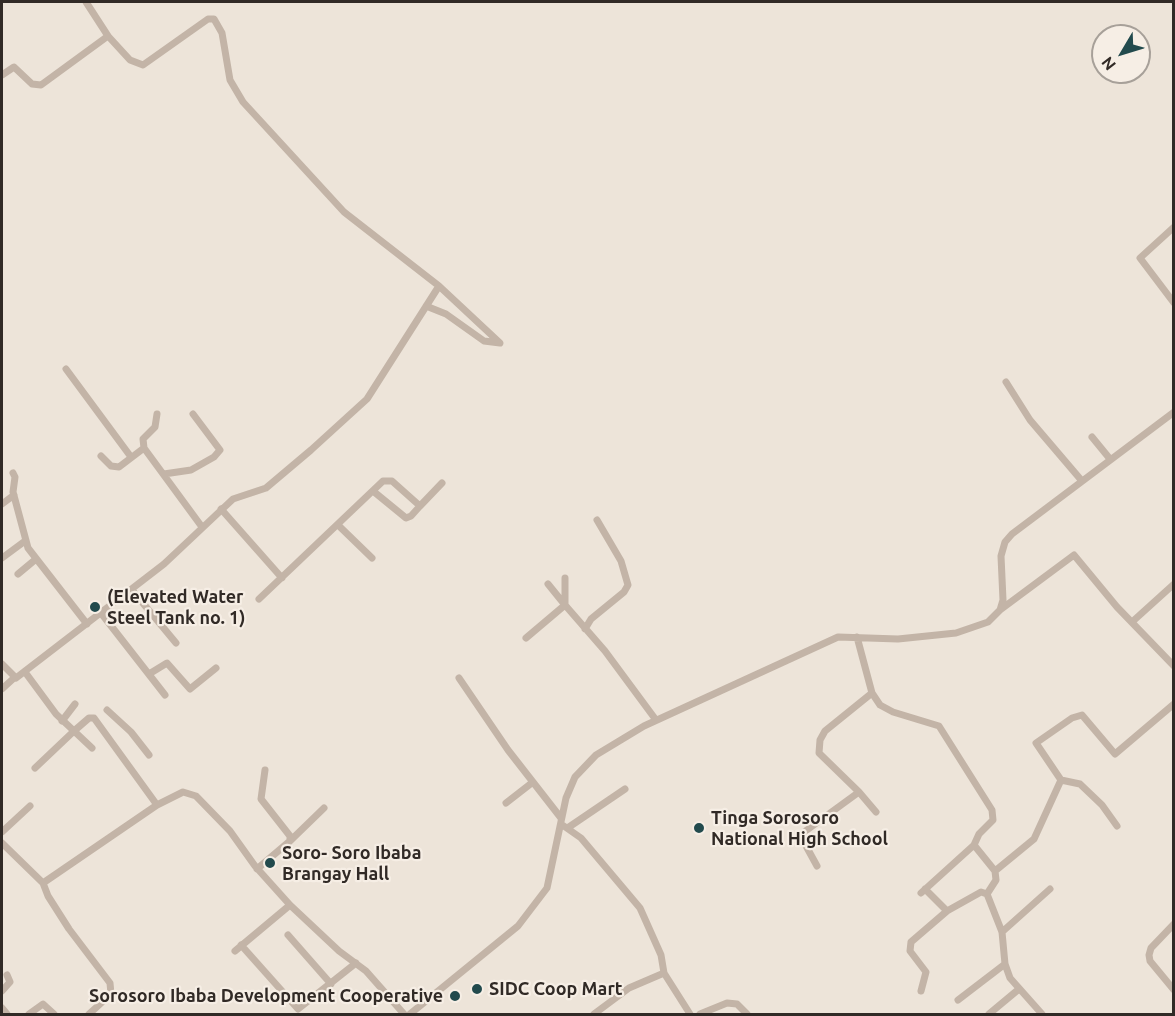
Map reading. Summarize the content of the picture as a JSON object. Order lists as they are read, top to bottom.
{
  "places": [
    "(Elevated Water Steel Tank no. 1)",
    "Tinga Sorosoro National High School",
    "Soro- Soro Ibaba Brangay Hall",
    "SIDC Coop Mart",
    "Sorosoro Ibaba Development Cooperative"
  ],
  "north": "bottom left"
}
